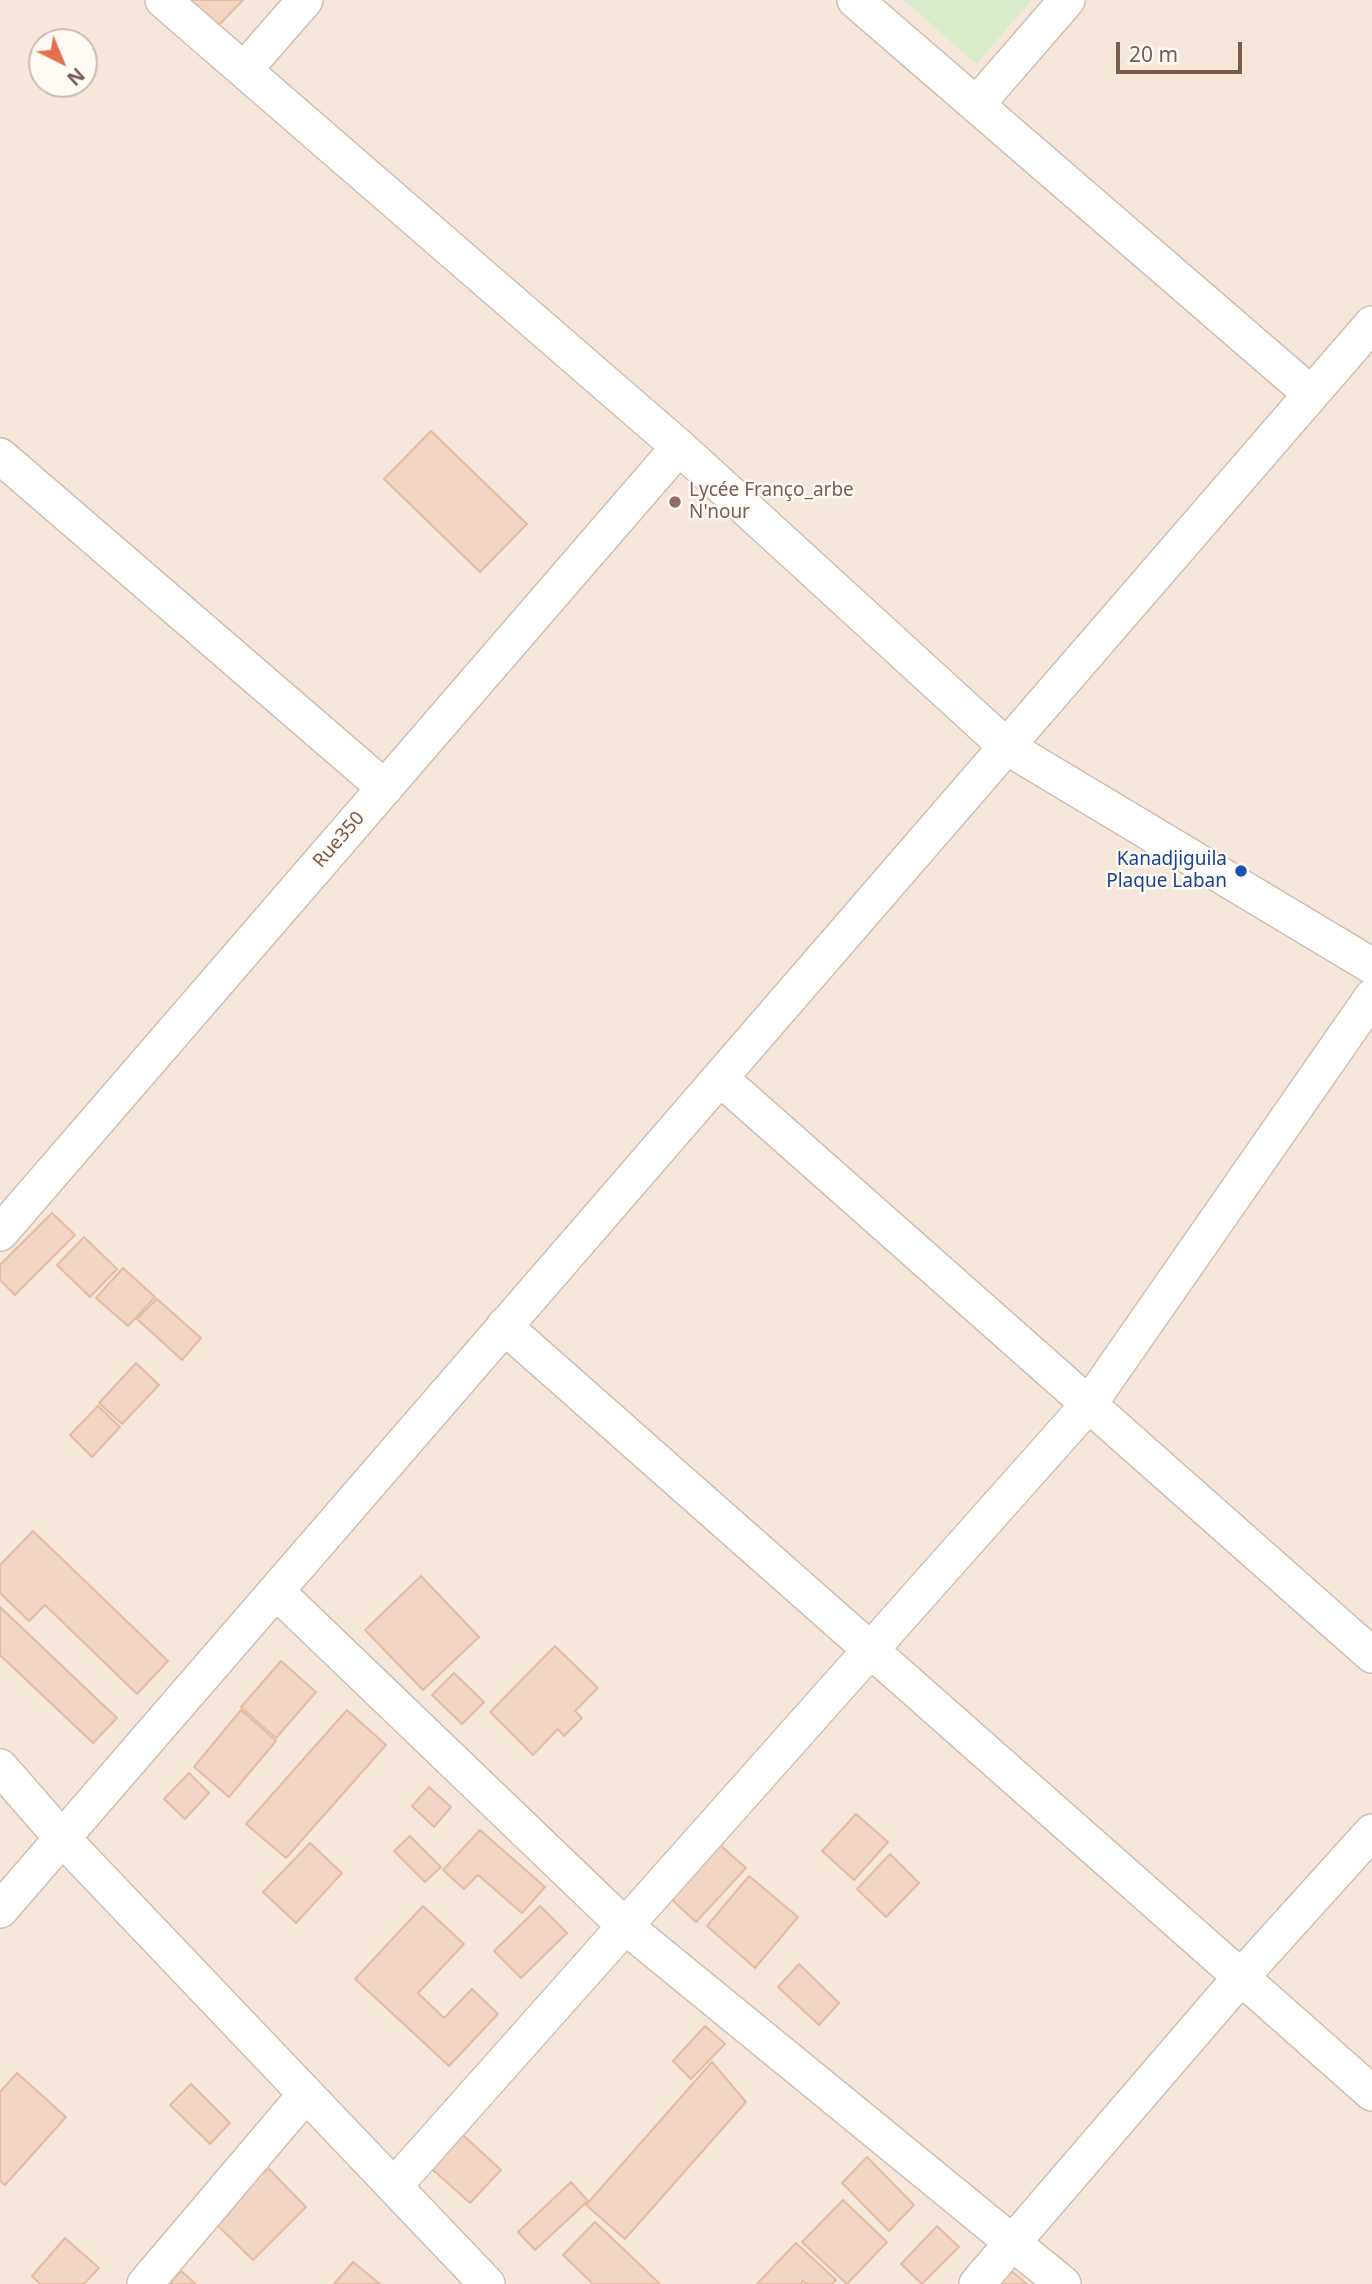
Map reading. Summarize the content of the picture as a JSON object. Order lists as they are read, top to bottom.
{
  "streets": {
    "street": ["Rue350"]
  },
  "places": ["Lycée Franço_arbe N'nour", "Kanadjiguila Plaque Laban"],
  "scale_bar": "20 m",
  "north": "bottom right"
}
